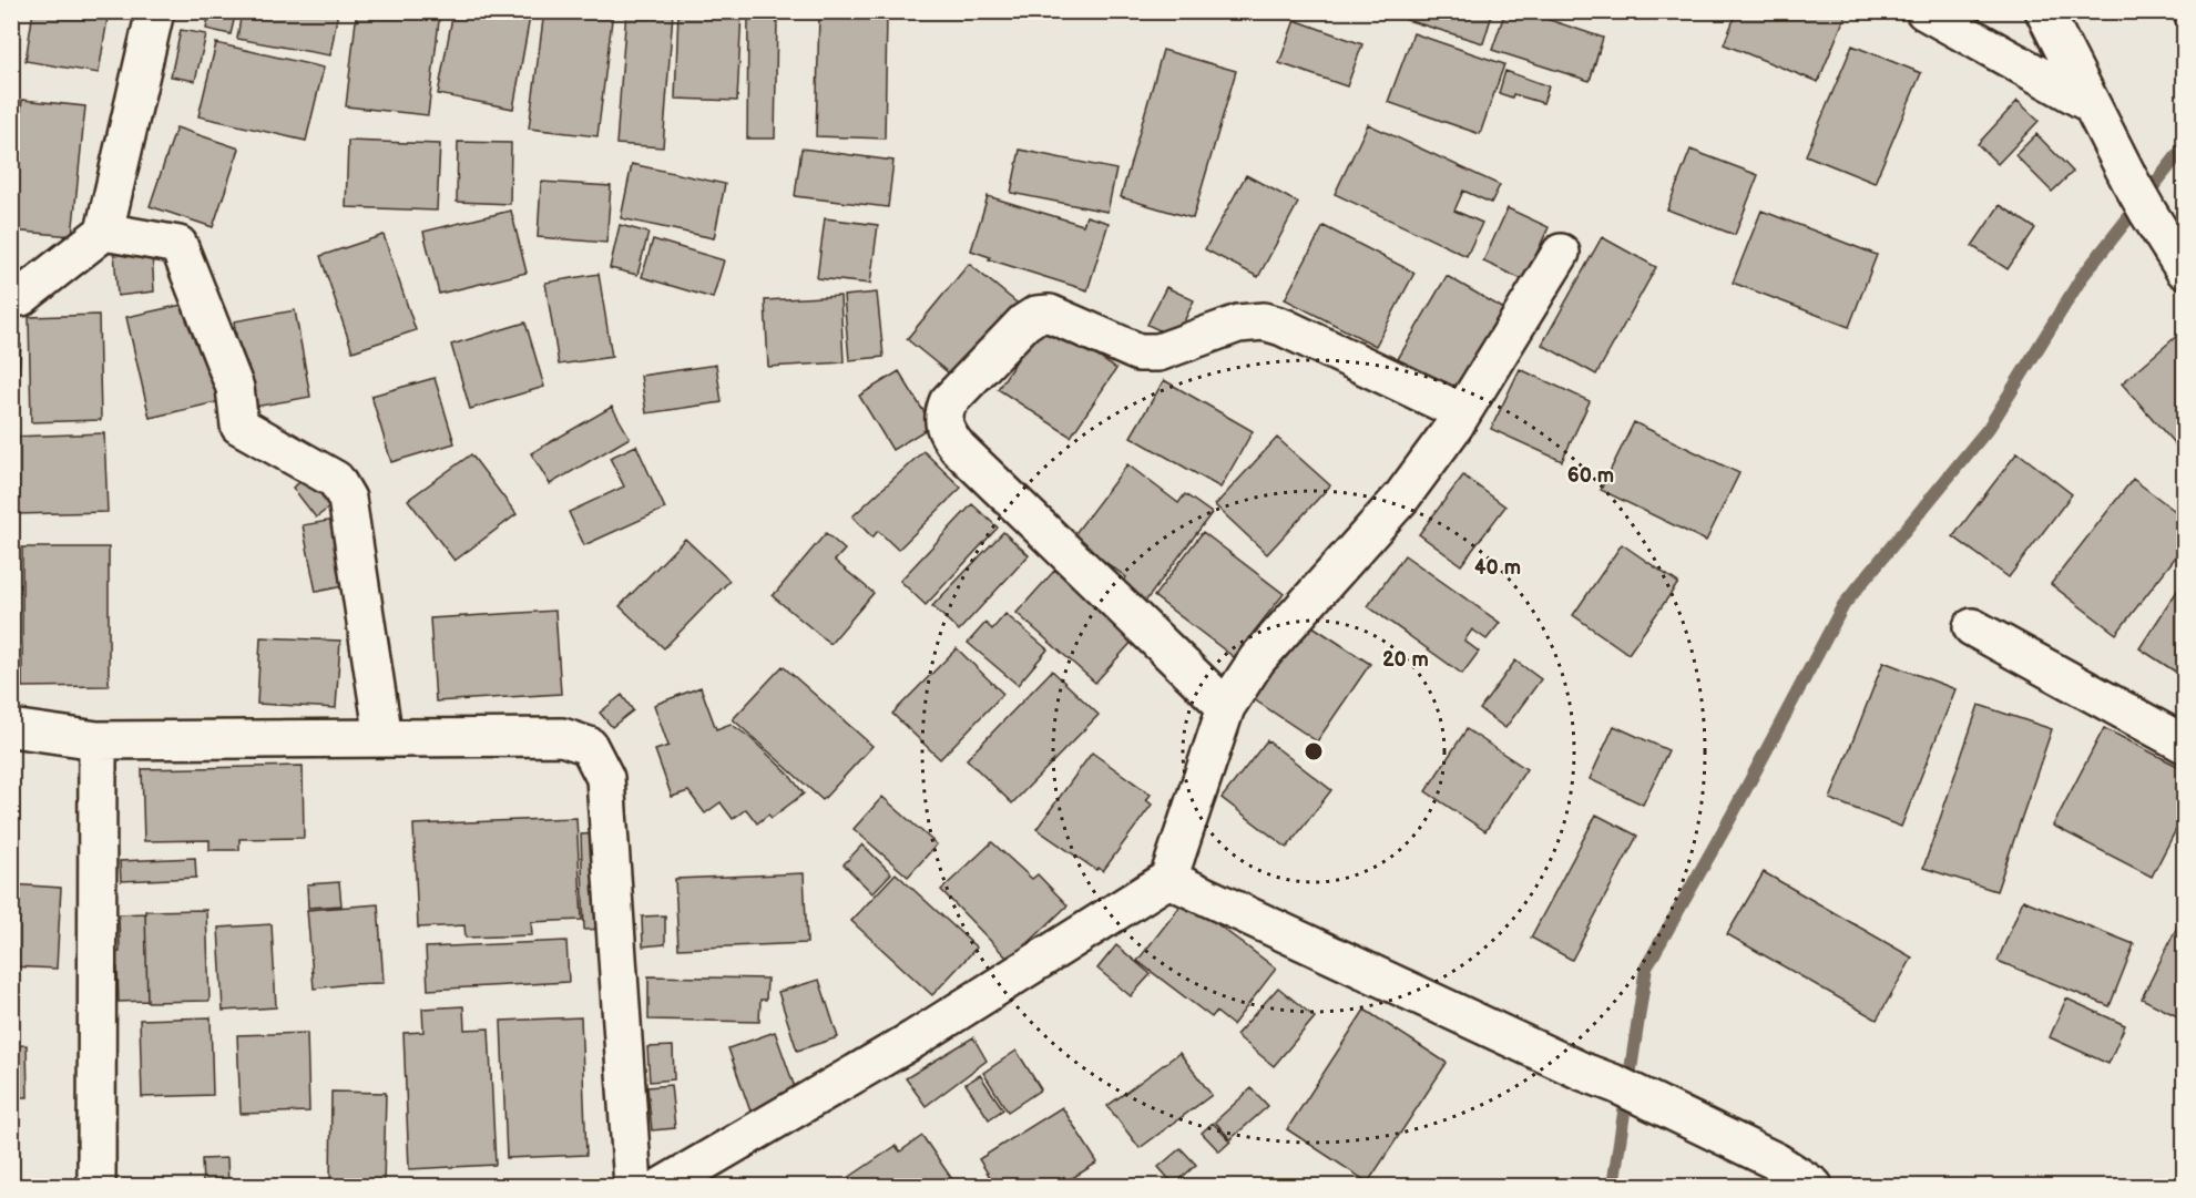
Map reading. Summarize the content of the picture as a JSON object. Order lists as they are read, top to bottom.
{
  "rings": ["60 m", "40 m", "20 m"]
}
